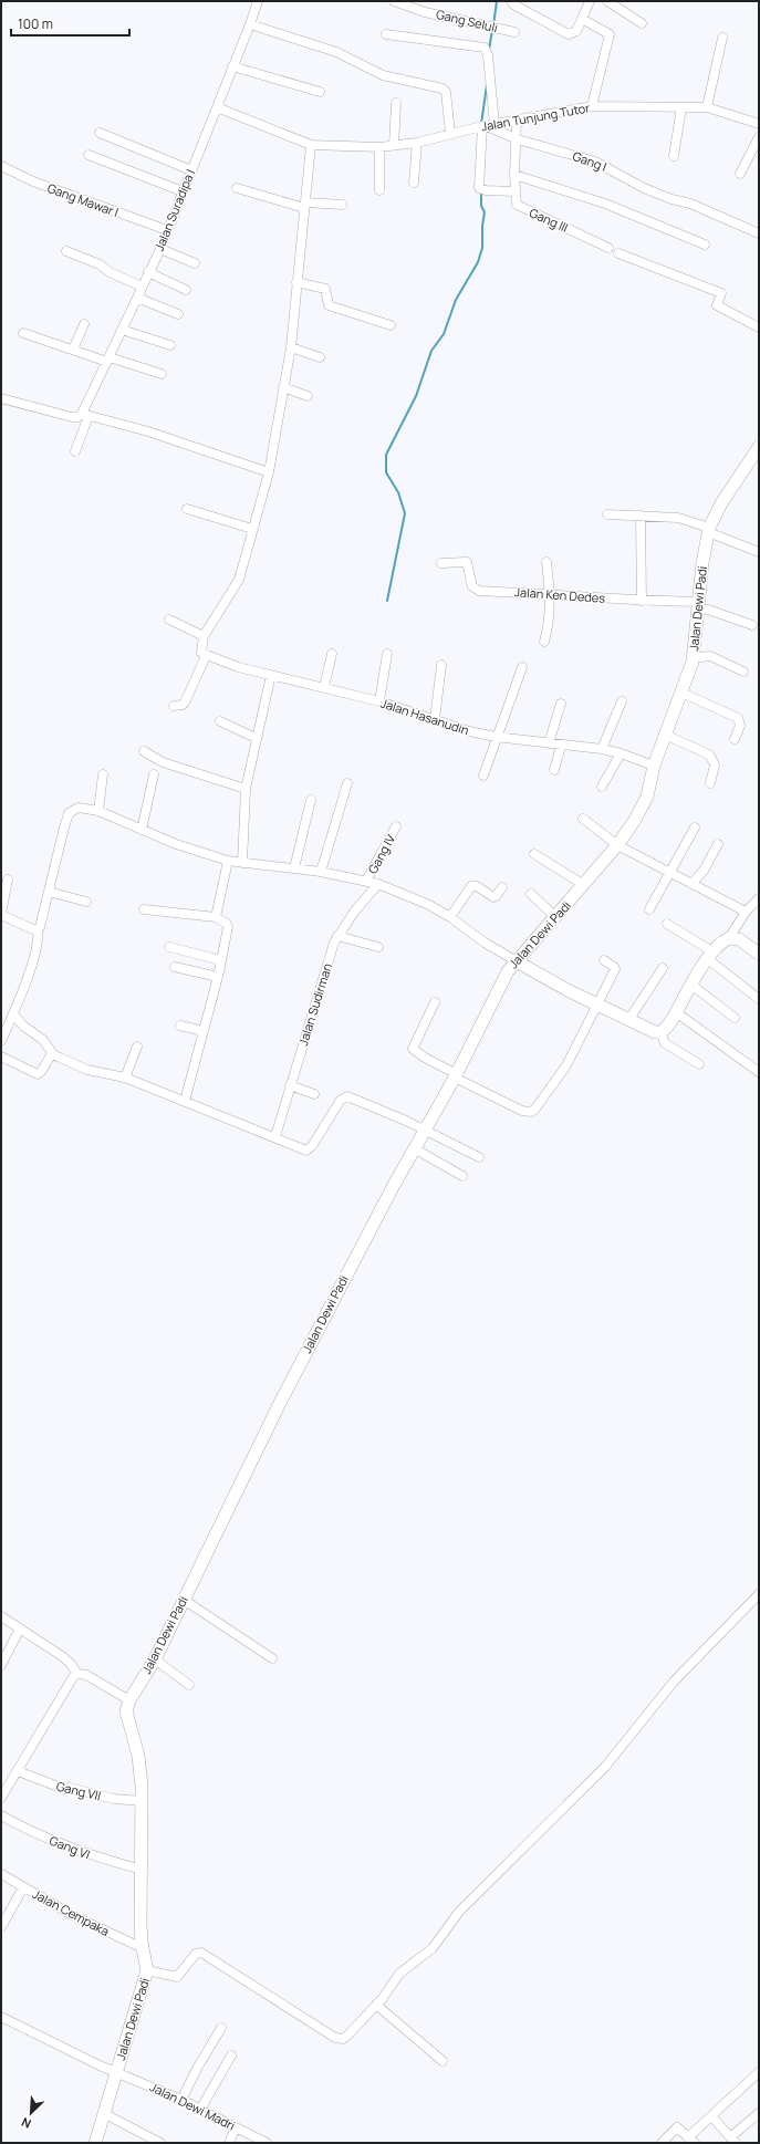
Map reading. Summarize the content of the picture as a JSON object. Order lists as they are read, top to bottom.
{
  "streets": {
    "street": [
      "Gang Seluli",
      "Jalan Tunjung Tutor",
      "Gang I",
      "Gang Mawar I",
      "Jalan Suradipa I",
      "Gang III",
      "Jalan Ken Dedes",
      "Jalan Dewi Padi",
      "Jalan Hasanudin",
      "Gang IV",
      "Jalan Sudirman",
      "Gang VII",
      "Gang VI",
      "Jalan Cempaka",
      "Jalan Dewi Madri"
    ]
  },
  "crossings": [
    ["Jalan Tunjung Tutor", "Gang I"],
    ["Jalan Tunjung Tutor", "Jalan Suradipa I"],
    ["Jalan Tunjung Tutor", "Gang III"],
    ["Gang I", "Gang III"],
    ["Gang Mawar I", "Jalan Suradipa I"],
    ["Jalan Ken Dedes", "Jalan Dewi Padi"],
    ["Jalan Dewi Padi", "Jalan Hasanudin"],
    ["Jalan Dewi Padi", "Gang VII"],
    ["Jalan Dewi Padi", "Gang VI"],
    ["Jalan Dewi Padi", "Jalan Cempaka"],
    ["Jalan Dewi Padi", "Jalan Dewi Madri"]
  ],
  "scale_bar": "100 m",
  "north": "bottom left"
}
